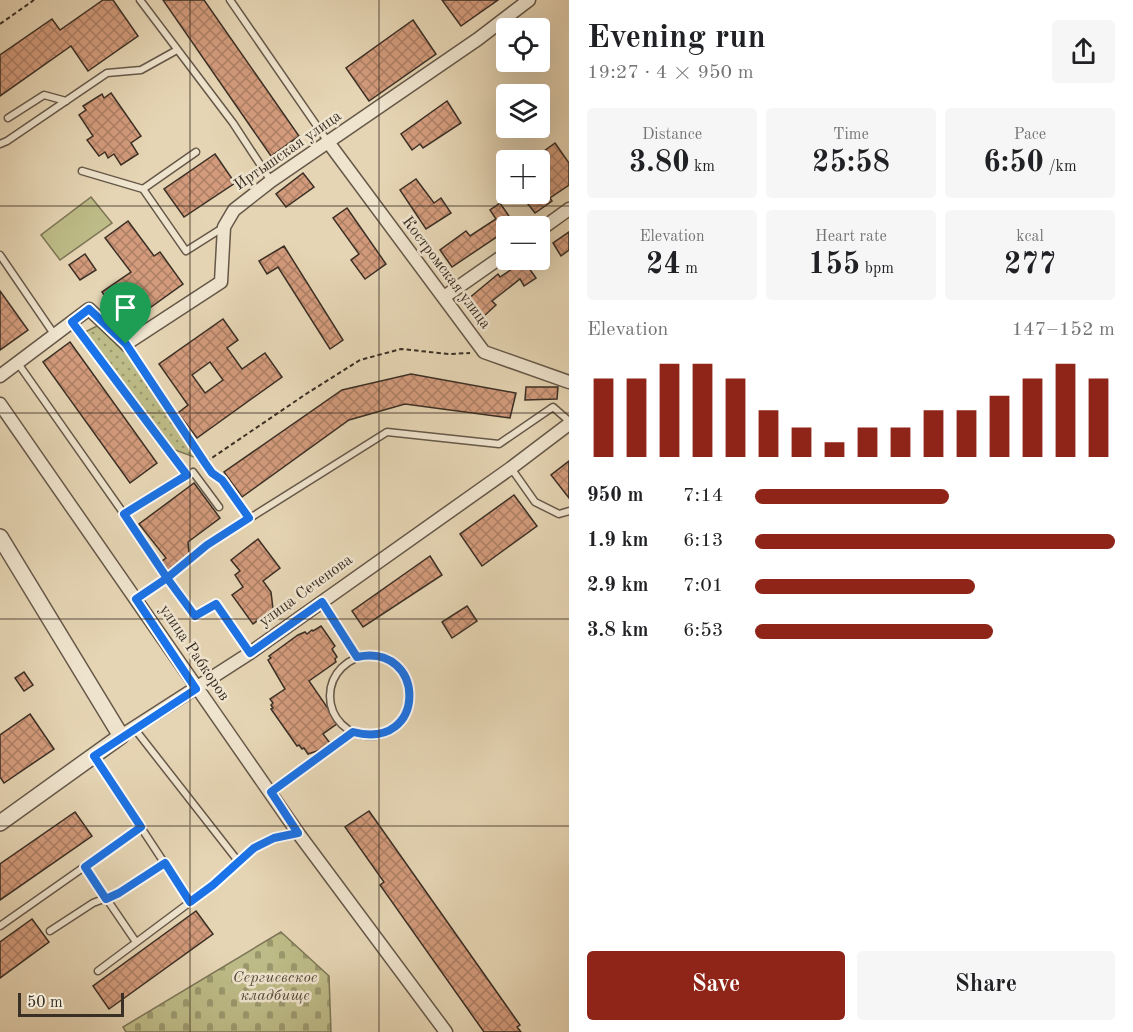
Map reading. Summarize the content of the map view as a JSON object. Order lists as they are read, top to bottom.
{
  "streets": {
    "street": [
      "Иртышская улица",
      "Костромская улица",
      "улица Сеченова",
      "улица Рабкоров"
    ]
  },
  "crossings": [
    ["Иртышская улица", "Костромская улица"],
    ["улица Сеченова", "улица Рабкоров"]
  ],
  "parks": ["Сергиевское кладбище"],
  "scale_bar": "50 m",
  "page": {
    "heading": ["Evening run", "19:27 · 4 × 950 m"],
    "map_buttons": ["+", "−"],
    "stats": [
      ["Distance", "3.80 km"],
      ["Time", "25:58"],
      ["Pace", "6:50 /km"],
      ["Elevation", "24 m"],
      ["Heart rate", "155 bpm"],
      ["kcal", "277"]
    ],
    "chart": ["Elevation", "147–152 m"],
    "list": [
      {
        "name": "950 m",
        "note": "7:14"
      },
      {
        "name": "1.9 km",
        "note": "6:13"
      },
      {
        "name": "2.9 km",
        "note": "7:01"
      },
      {
        "name": "3.8 km",
        "note": "6:53"
      }
    ],
    "buttons": ["Save", "Share"],
    "scale": "50 m"
  }
}
